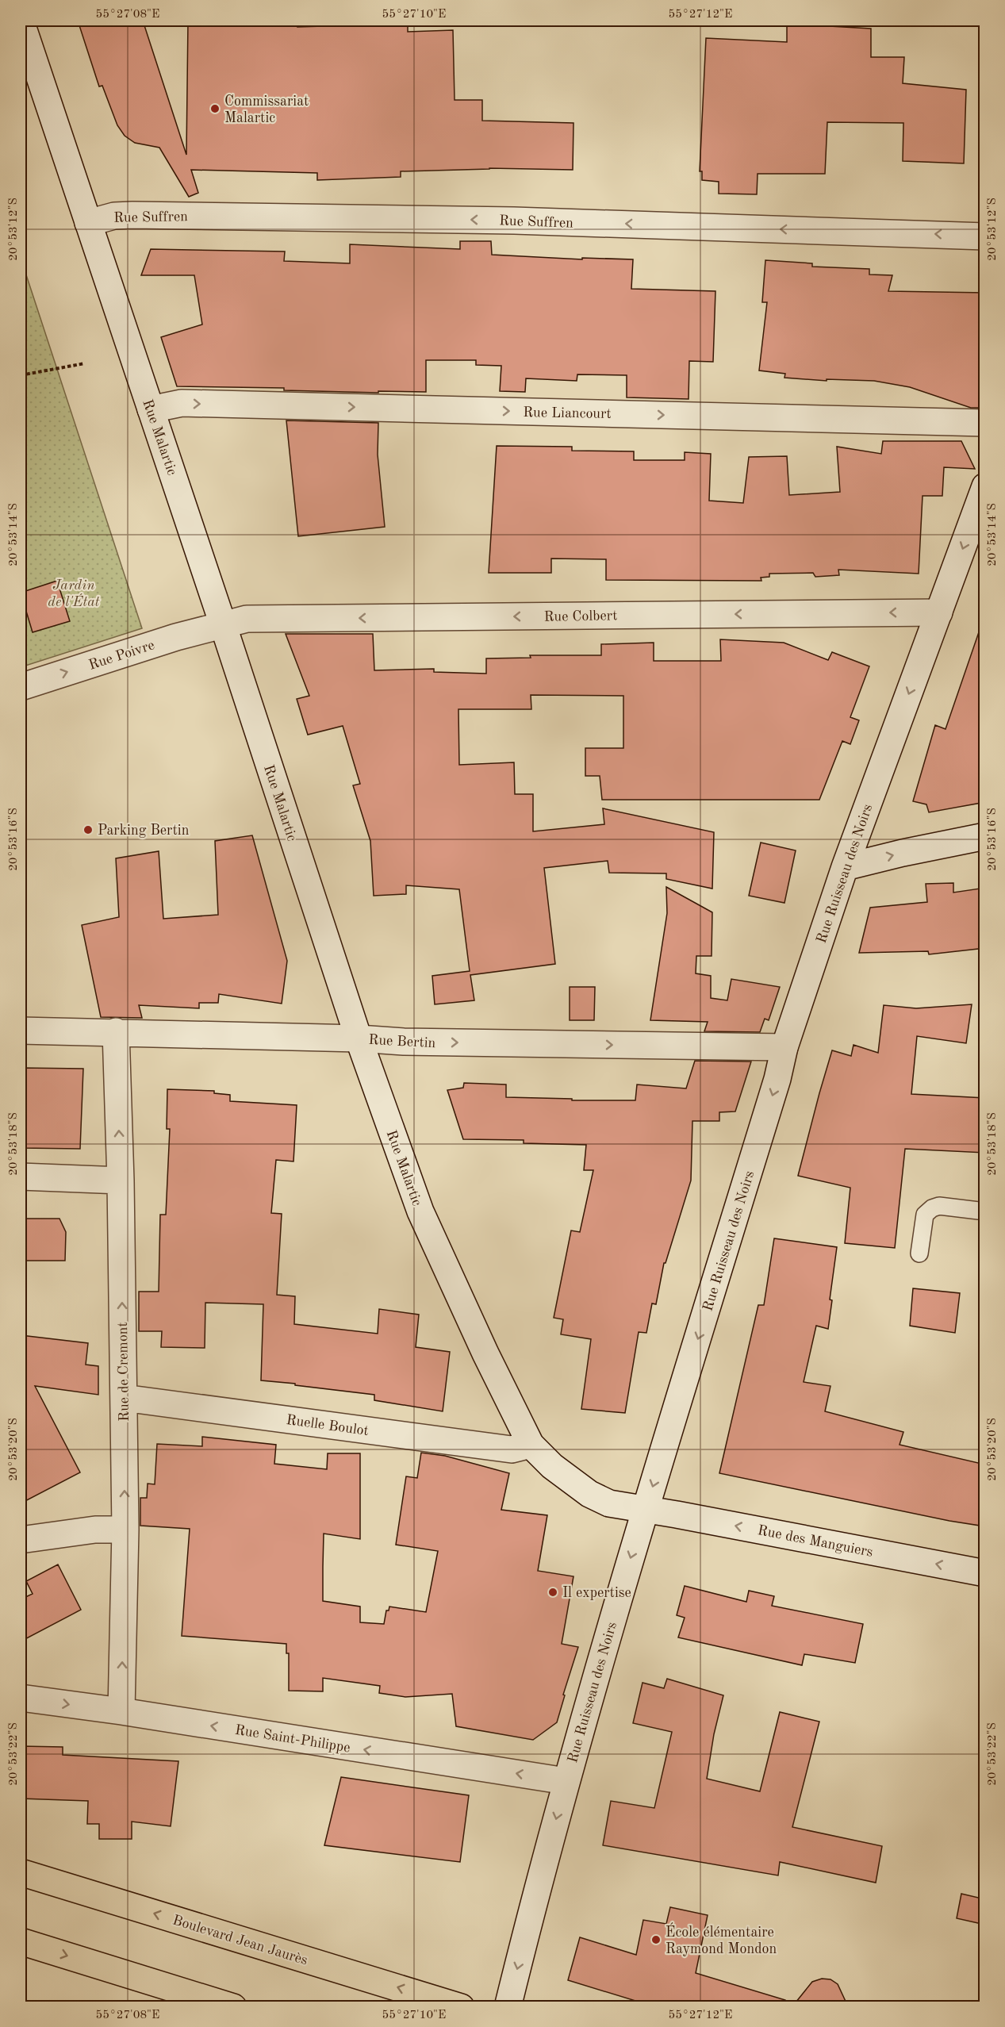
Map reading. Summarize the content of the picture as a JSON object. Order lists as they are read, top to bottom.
{
  "streets": {
    "main road": ["Boulevard Jean Jaurès"],
    "street": [
      "Rue Suffren",
      "Rue Liancourt",
      "Rue Malartic",
      "Rue Colbert",
      "Rue Poivre",
      "Rue Ruisseau des Noirs",
      "Rue Bertin",
      "Rue de Cremont",
      "Ruelle Boulot",
      "Rue des Manguiers",
      "Rue Saint-Philippe"
    ]
  },
  "crossings": [
    ["Rue Suffren", "Rue Malartic"],
    ["Rue Liancourt", "Rue Malartic"],
    ["Rue Malartic", "Rue Colbert"],
    ["Rue Malartic", "Rue Poivre"],
    ["Rue Malartic", "Rue Ruisseau des Noirs"],
    ["Rue Malartic", "Rue Bertin"],
    ["Rue Malartic", "Ruelle Boulot"],
    ["Rue Malartic", "Rue des Manguiers"],
    ["Rue Colbert", "Rue Poivre"],
    ["Rue Colbert", "Rue Ruisseau des Noirs"],
    ["Rue Ruisseau des Noirs", "Rue Bertin"],
    ["Rue Ruisseau des Noirs", "Rue des Manguiers"],
    ["Rue Ruisseau des Noirs", "Rue Saint-Philippe"],
    ["Rue Bertin", "Rue de Cremont"],
    ["Rue de Cremont", "Ruelle Boulot"],
    ["Rue de Cremont", "Rue Saint-Philippe"]
  ],
  "one_way": [
    "Rue Suffren",
    "Rue Liancourt",
    "Rue Colbert",
    "Rue Poivre",
    "Rue Ruisseau des Noirs",
    "Rue Bertin",
    "Rue de Cremont",
    "Rue des Manguiers"
  ],
  "parks": ["Jardin de l'État"],
  "places": [
    "Commissariat Malartic",
    "Parking Bertin",
    "Il expertise",
    "École élémentaire Raymond Mondon"
  ],
  "coordinates": [
    "55°27'08\"E",
    "55°27'10\"E",
    "55°27'12\"E",
    "20°53'12\"S",
    "20°53'14\"S",
    "20°53'16\"S",
    "20°53'18\"S",
    "20°53'20\"S",
    "20°53'22\"S"
  ]
}
